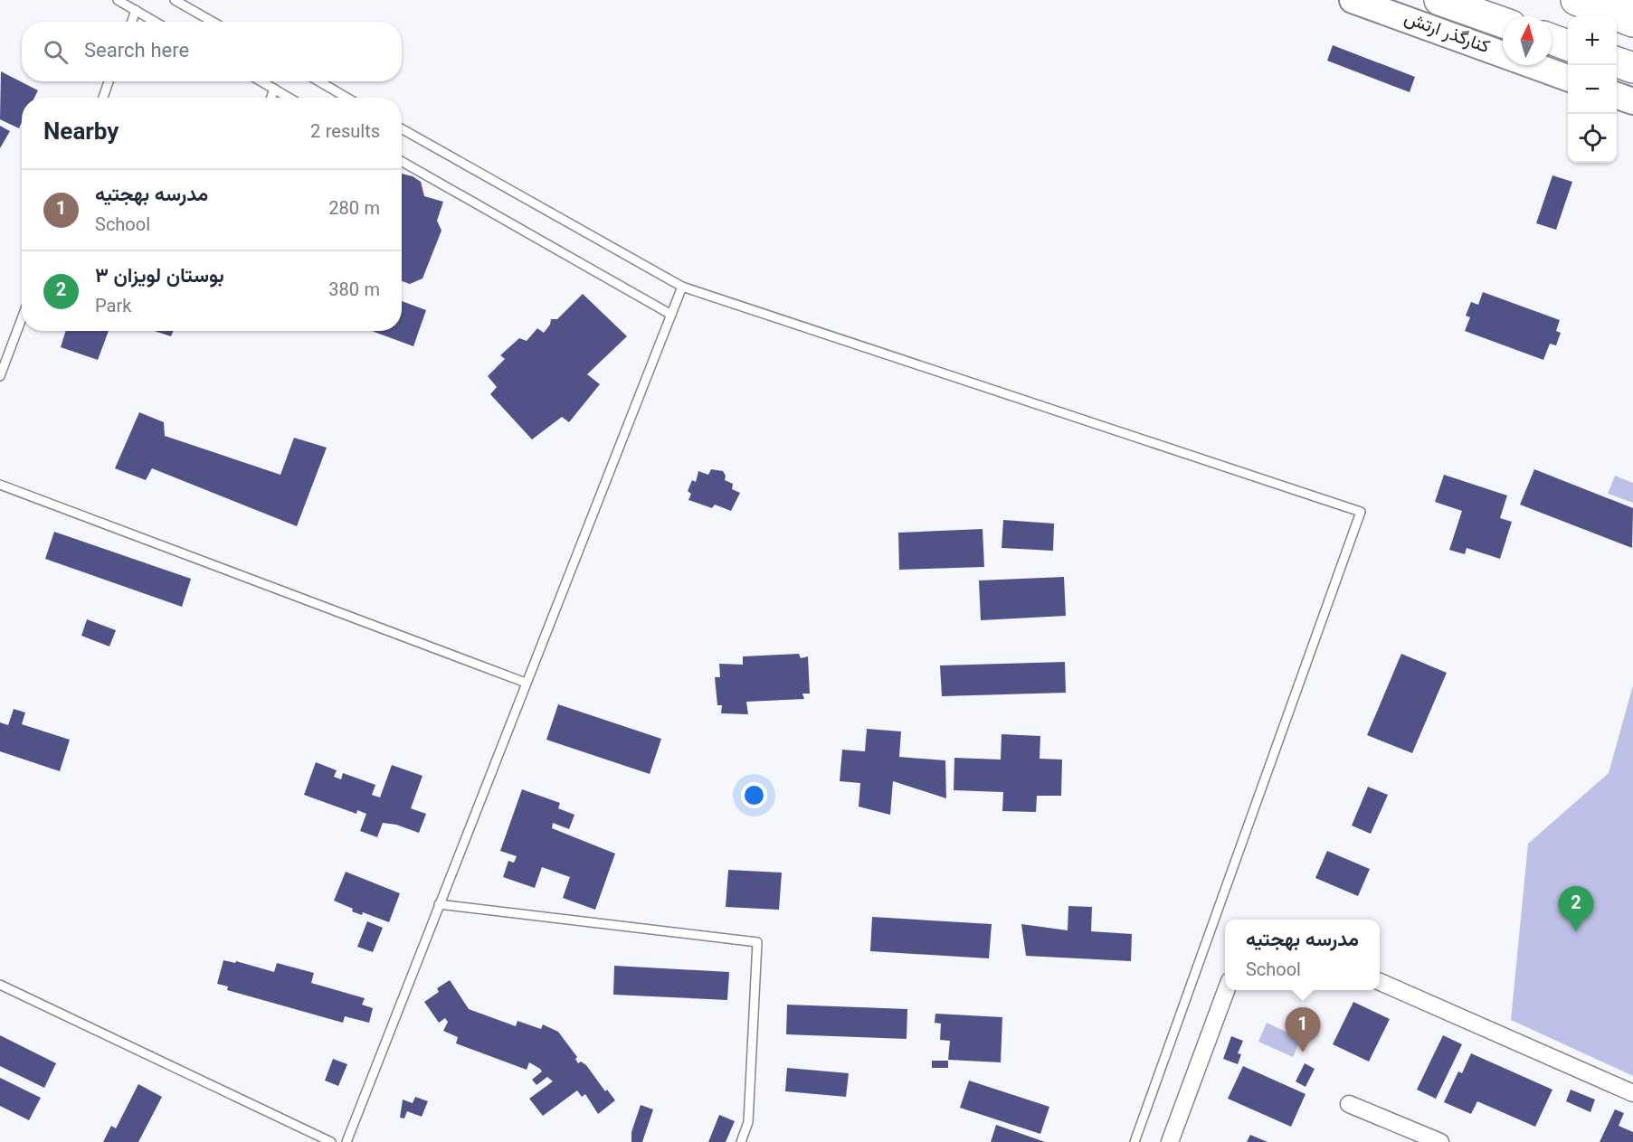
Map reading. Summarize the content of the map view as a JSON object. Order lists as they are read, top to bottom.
{
  "streets": {
    "main road": ["کنارگذر ارتش"]
  },
  "north": "top",
  "page": {
    "map_buttons": ["+", "−"],
    "search": "Search here",
    "heading": ["Nearby", "2 results"],
    "list": [
      {
        "mark": "1",
        "name": "مدرسه بهجتیه",
        "note": "School",
        "value": "280 m"
      },
      {
        "mark": "2",
        "name": "بوستان لویزان ۳",
        "note": "Park",
        "value": "380 m"
      }
    ],
    "pins": ["2", "1"],
    "popup": ["مدرسه بهجتیه", "School"]
  }
}
